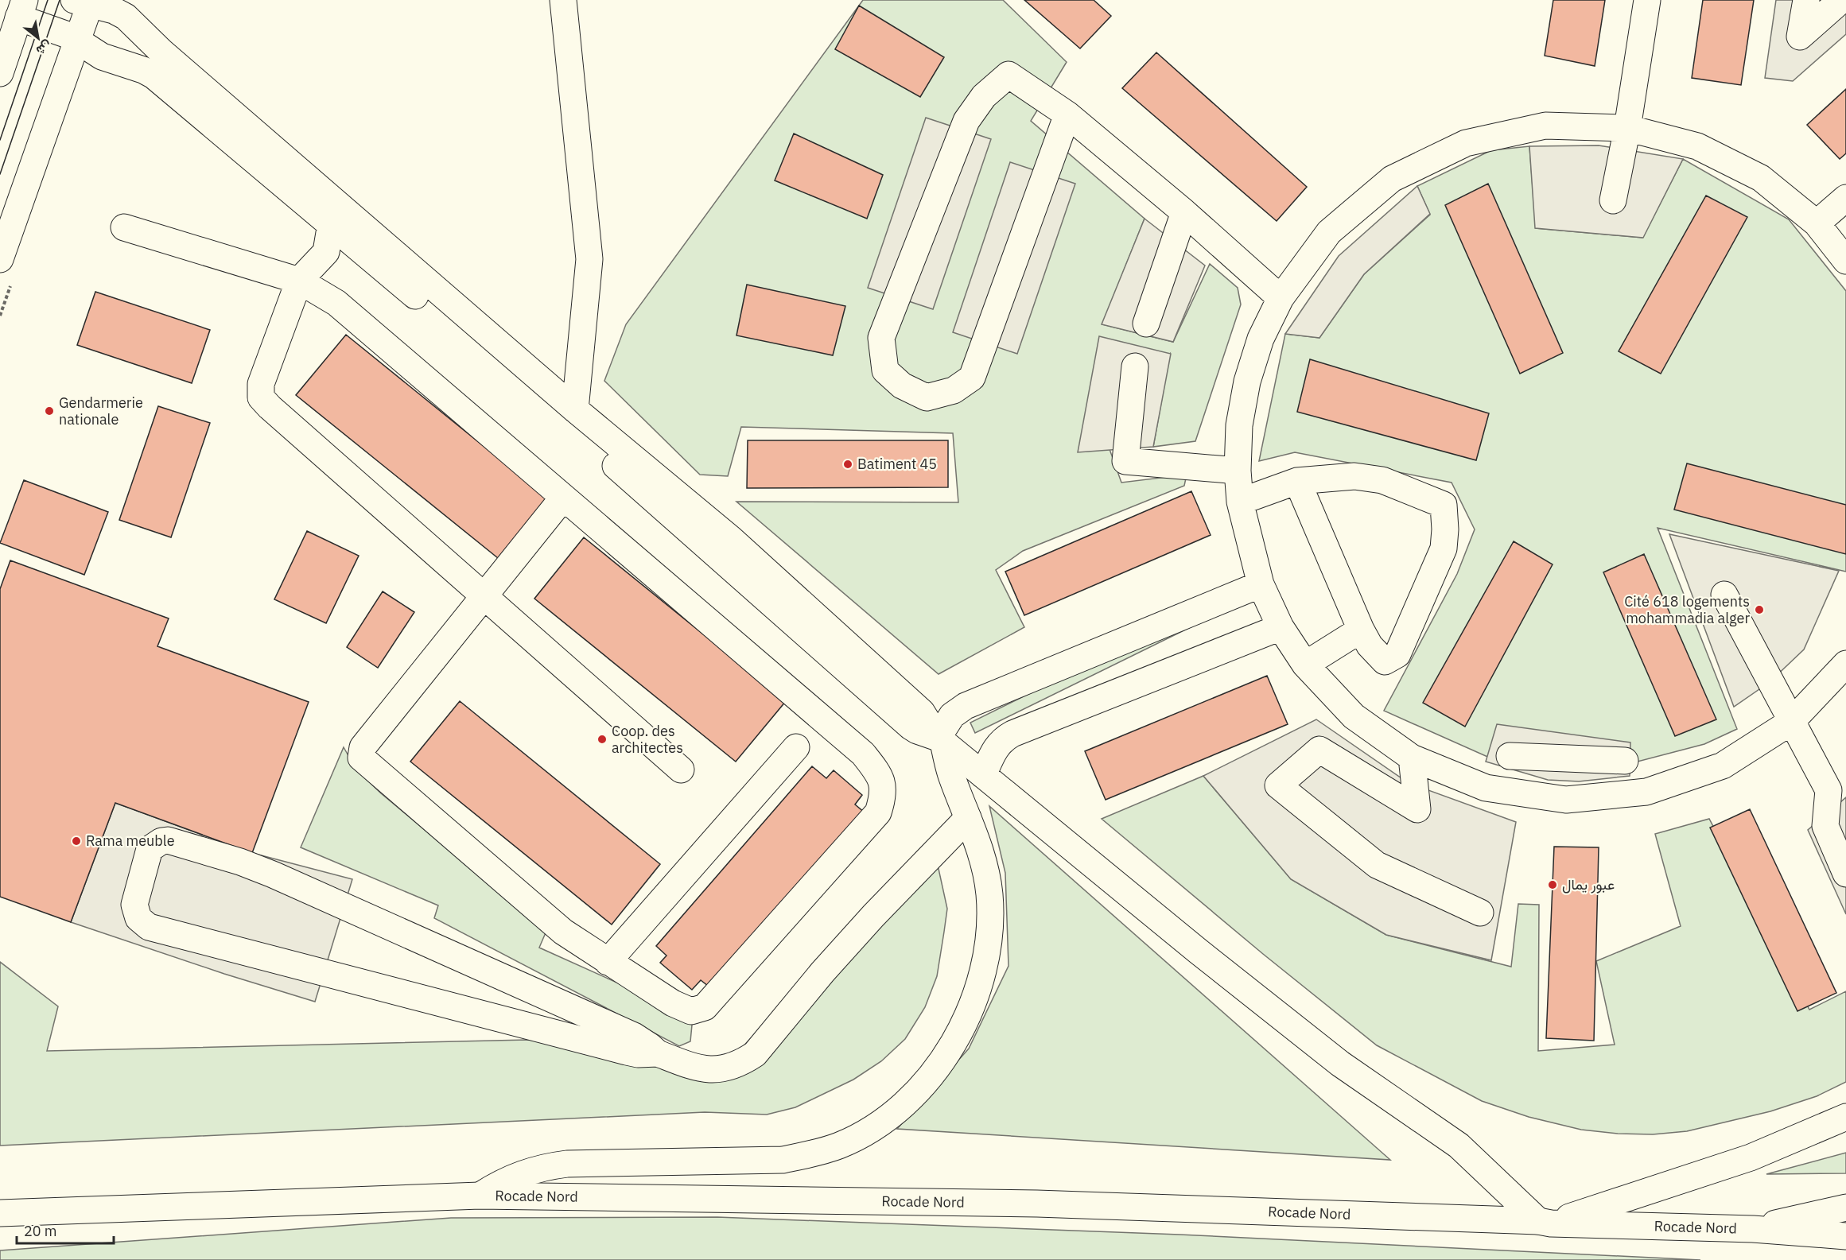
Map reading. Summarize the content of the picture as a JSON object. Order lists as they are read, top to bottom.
{
  "streets": {
    "main road": ["Rocade Nord"]
  },
  "places": [
    "Gendarmerie nationale",
    "Batiment 45",
    "Cité 618 logements mohammadia alger",
    "Coop. des architectes",
    "Rama meuble",
    "عبور يمال"
  ],
  "scale_bar": "20 m",
  "north": "bottom right"
}
